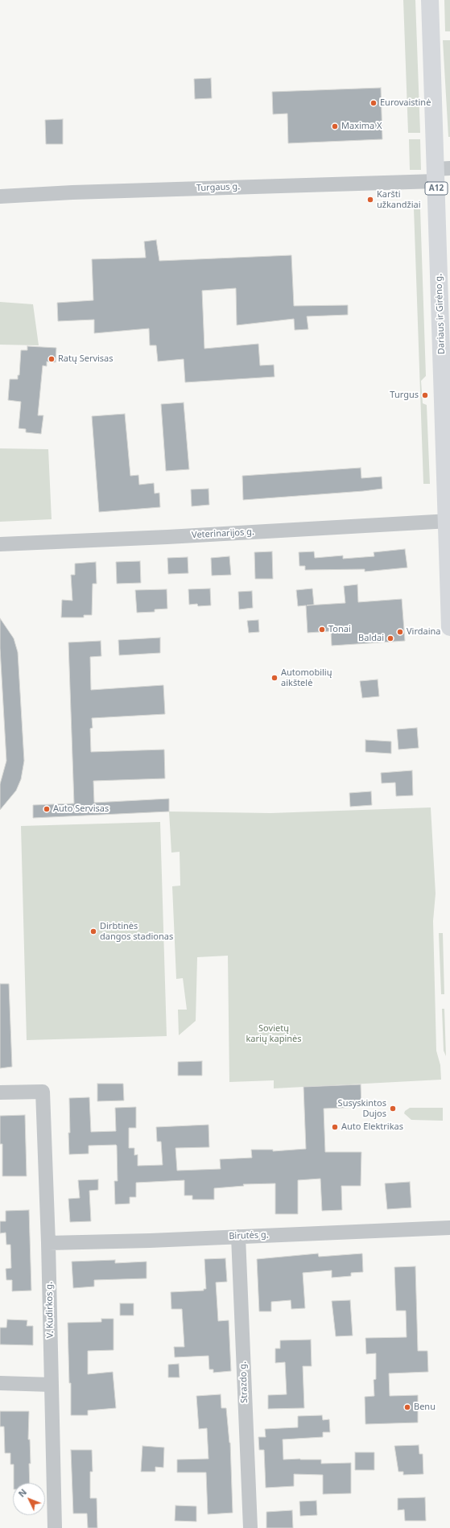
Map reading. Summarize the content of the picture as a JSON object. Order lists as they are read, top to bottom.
{
  "streets": {
    "highway": ["A12", "Dariaus ir Girėno g."],
    "street": [
      "Turgaus g.",
      "Veterinarijos g.",
      "Birutės g.",
      "V. Kudirkos g.",
      "Strazdo g."
    ]
  },
  "crossings": [
    ["Turgaus g.", "Dariaus ir Girėno g."],
    ["Dariaus ir Girėno g.", "Veterinarijos g."],
    ["Birutės g.", "V. Kudirkos g."],
    ["Birutės g.", "Strazdo g."]
  ],
  "parks": ["Sovietų karių kapinės"],
  "places": [
    "Eurovaistinė",
    "Maxima X",
    "Karšti užkandžiai",
    "Ratų Servisas",
    "Turgus",
    "Tonai",
    "Virdaina",
    "Baldai",
    "Automobilių aikštelė",
    "Auto Servisas",
    "Dirbtinės dangos stadionas",
    "Susyskintos Dujos",
    "Auto Elektrikas",
    "Benu"
  ],
  "north": "top left"
}
